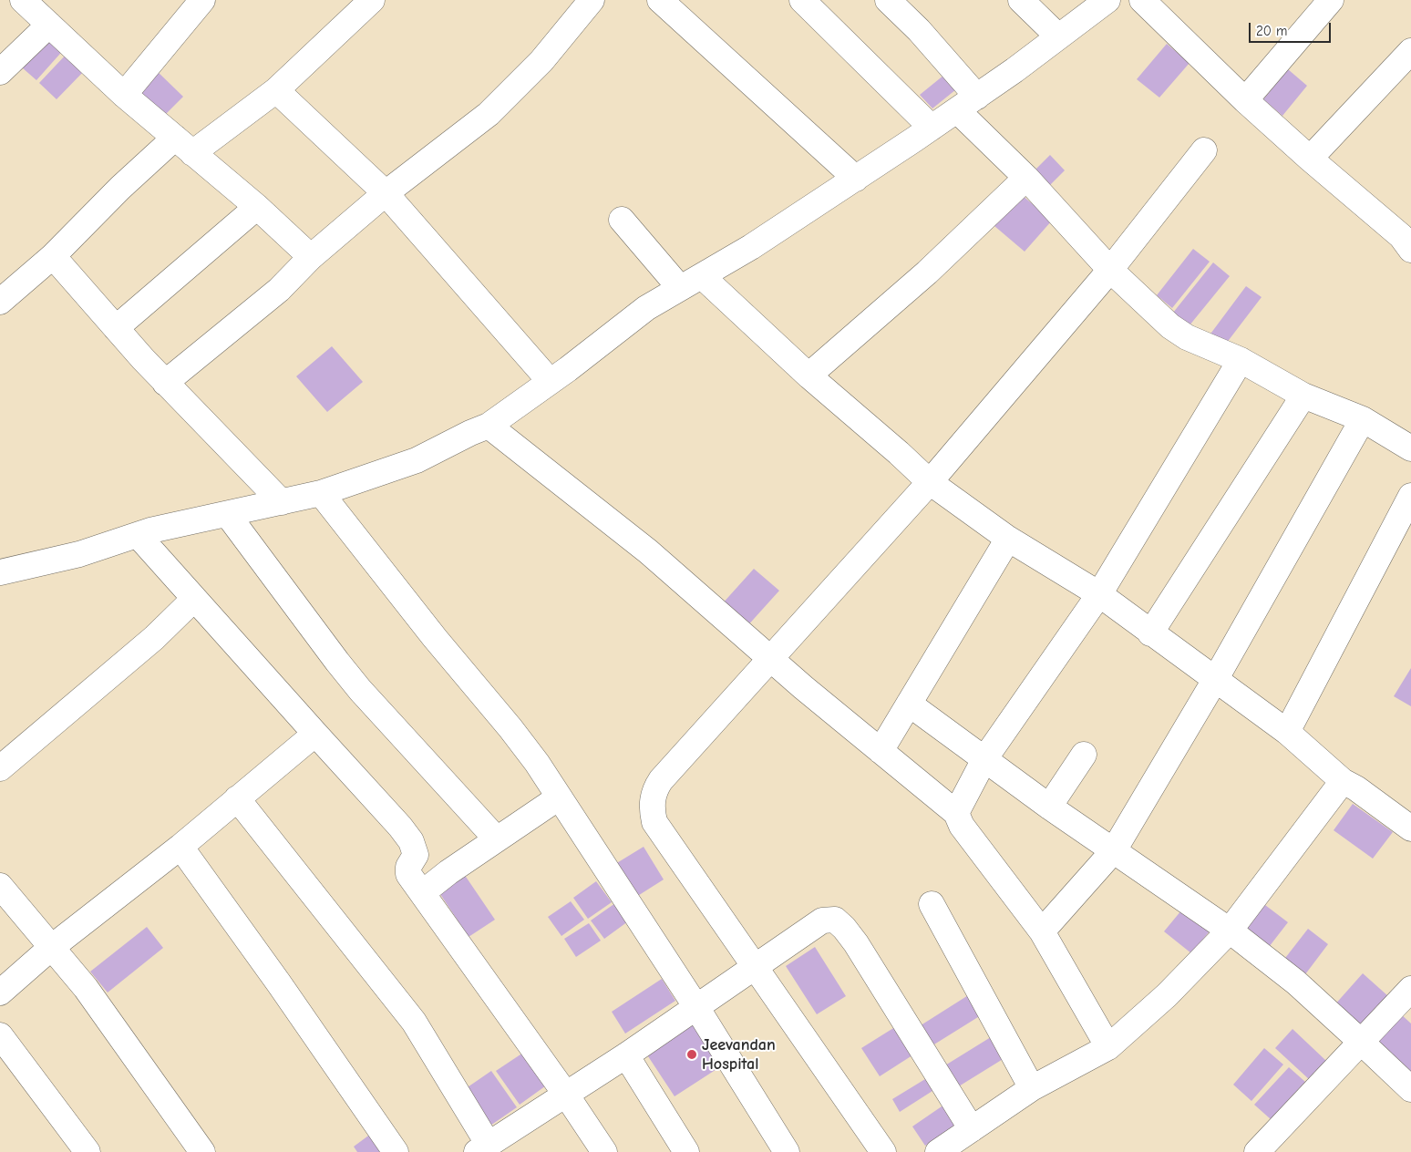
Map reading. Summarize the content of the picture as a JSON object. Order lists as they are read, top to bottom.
{
  "places": ["Jeevandan Hospital"],
  "scale_bar": "20 m"
}
